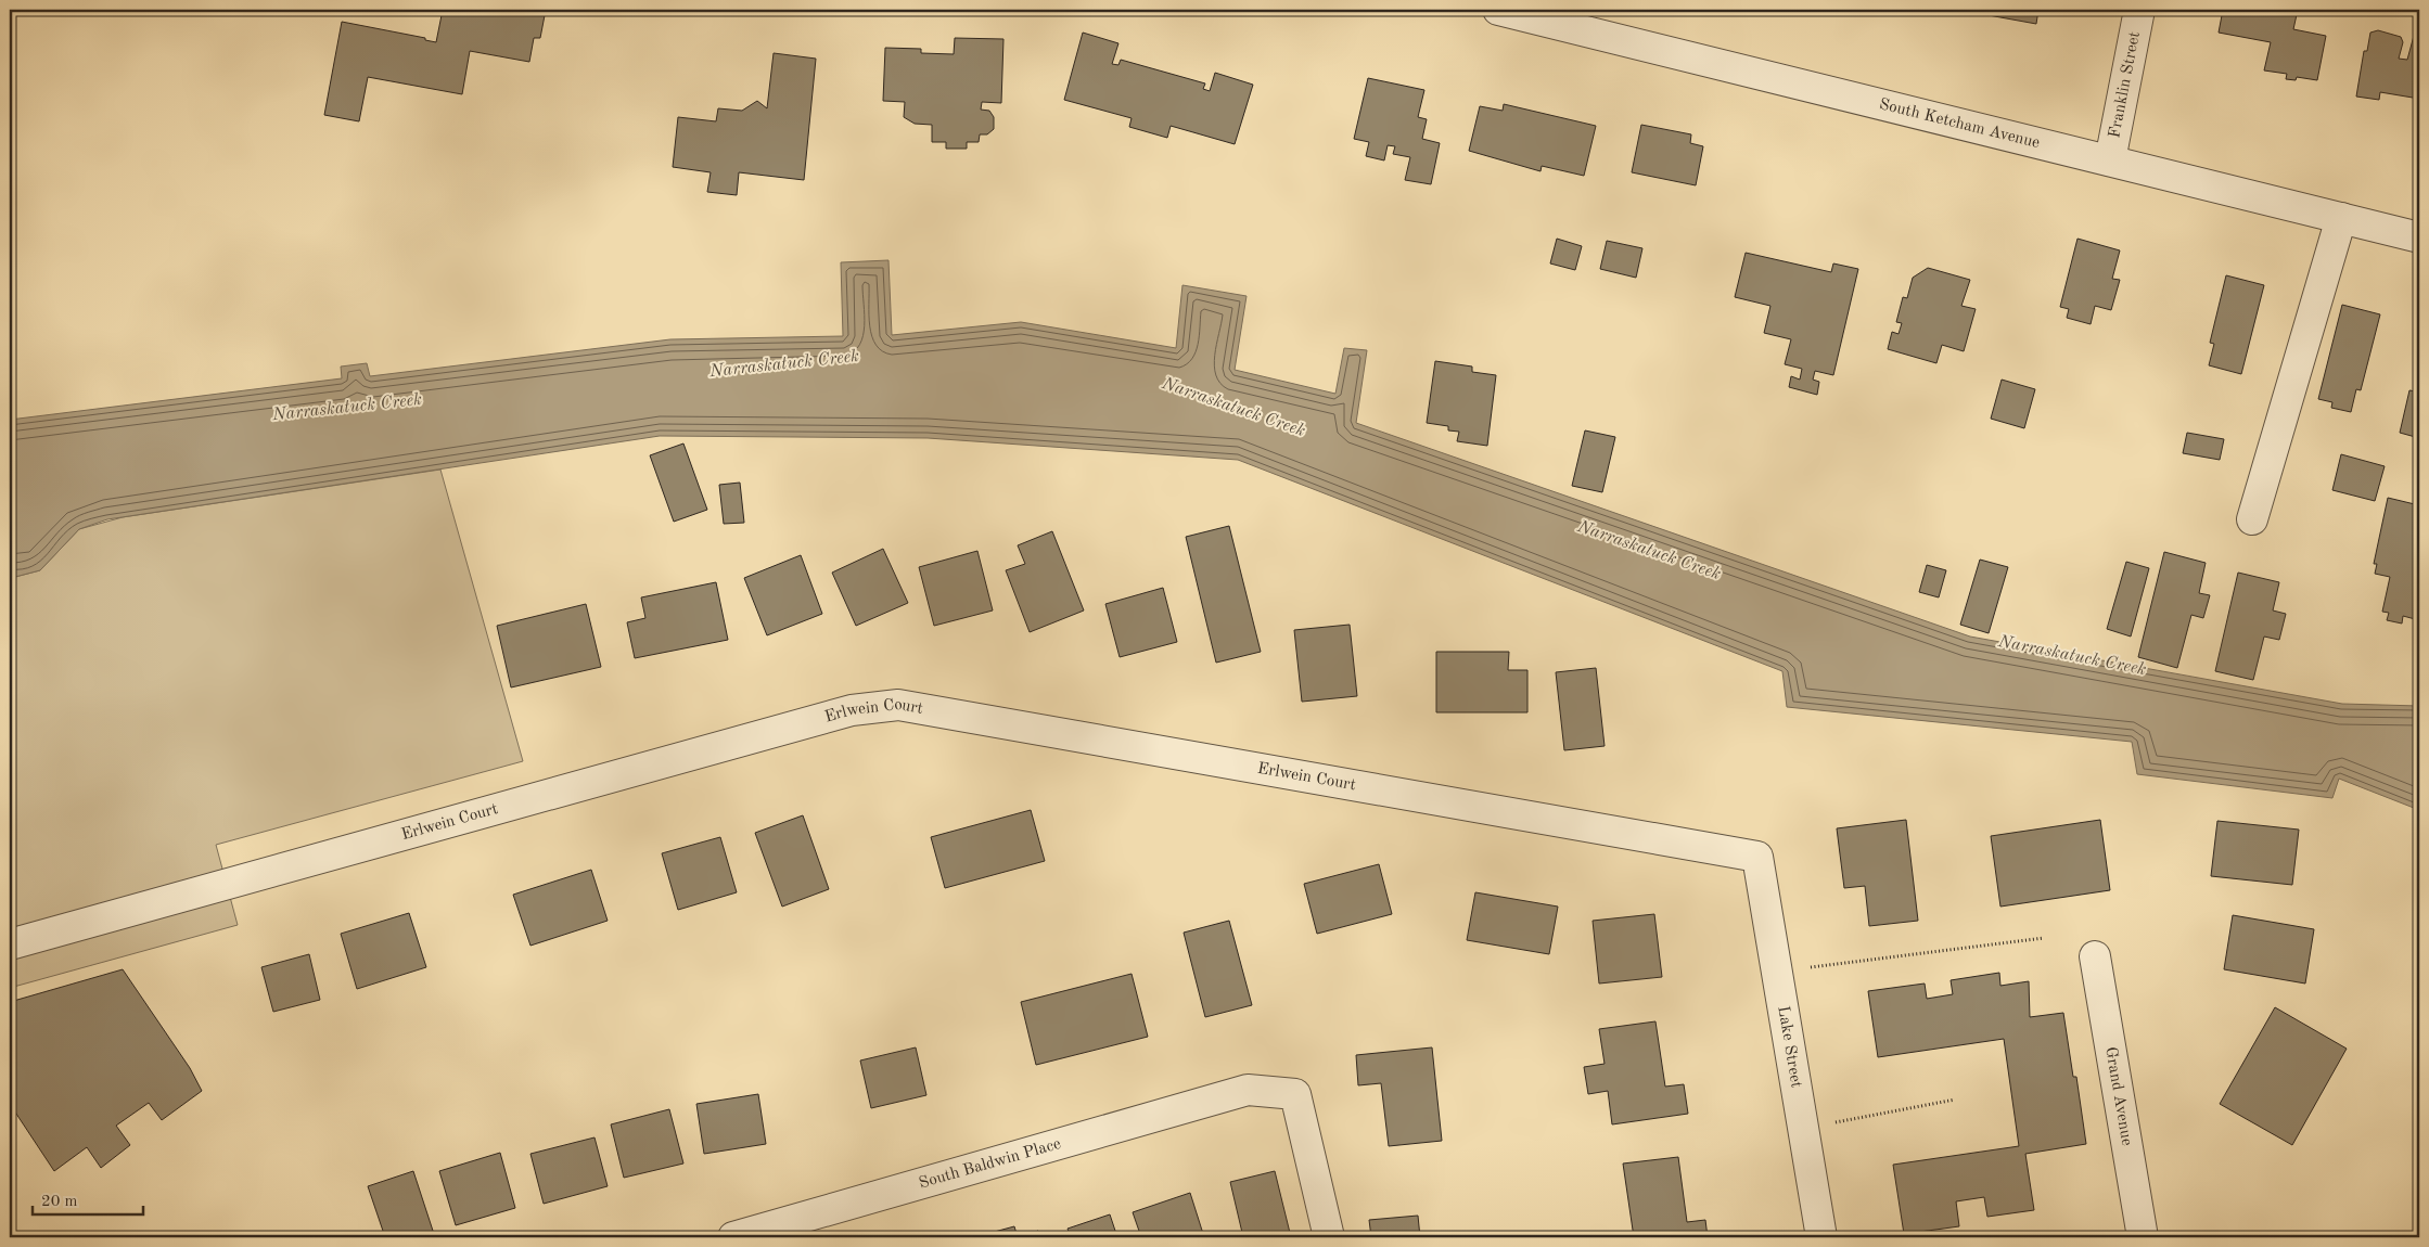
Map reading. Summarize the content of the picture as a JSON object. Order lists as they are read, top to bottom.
{
  "streets": {
    "street": [
      "Franklin Street",
      "South Ketcham Avenue",
      "Erlwein Court",
      "Lake Street",
      "Grand Avenue",
      "South Baldwin Place"
    ]
  },
  "crossings": [
    ["Franklin Street", "South Ketcham Avenue"],
    ["Erlwein Court", "Lake Street"]
  ],
  "water": ["Narraskatuck Creek"],
  "scale_bar": "20 m"
}
